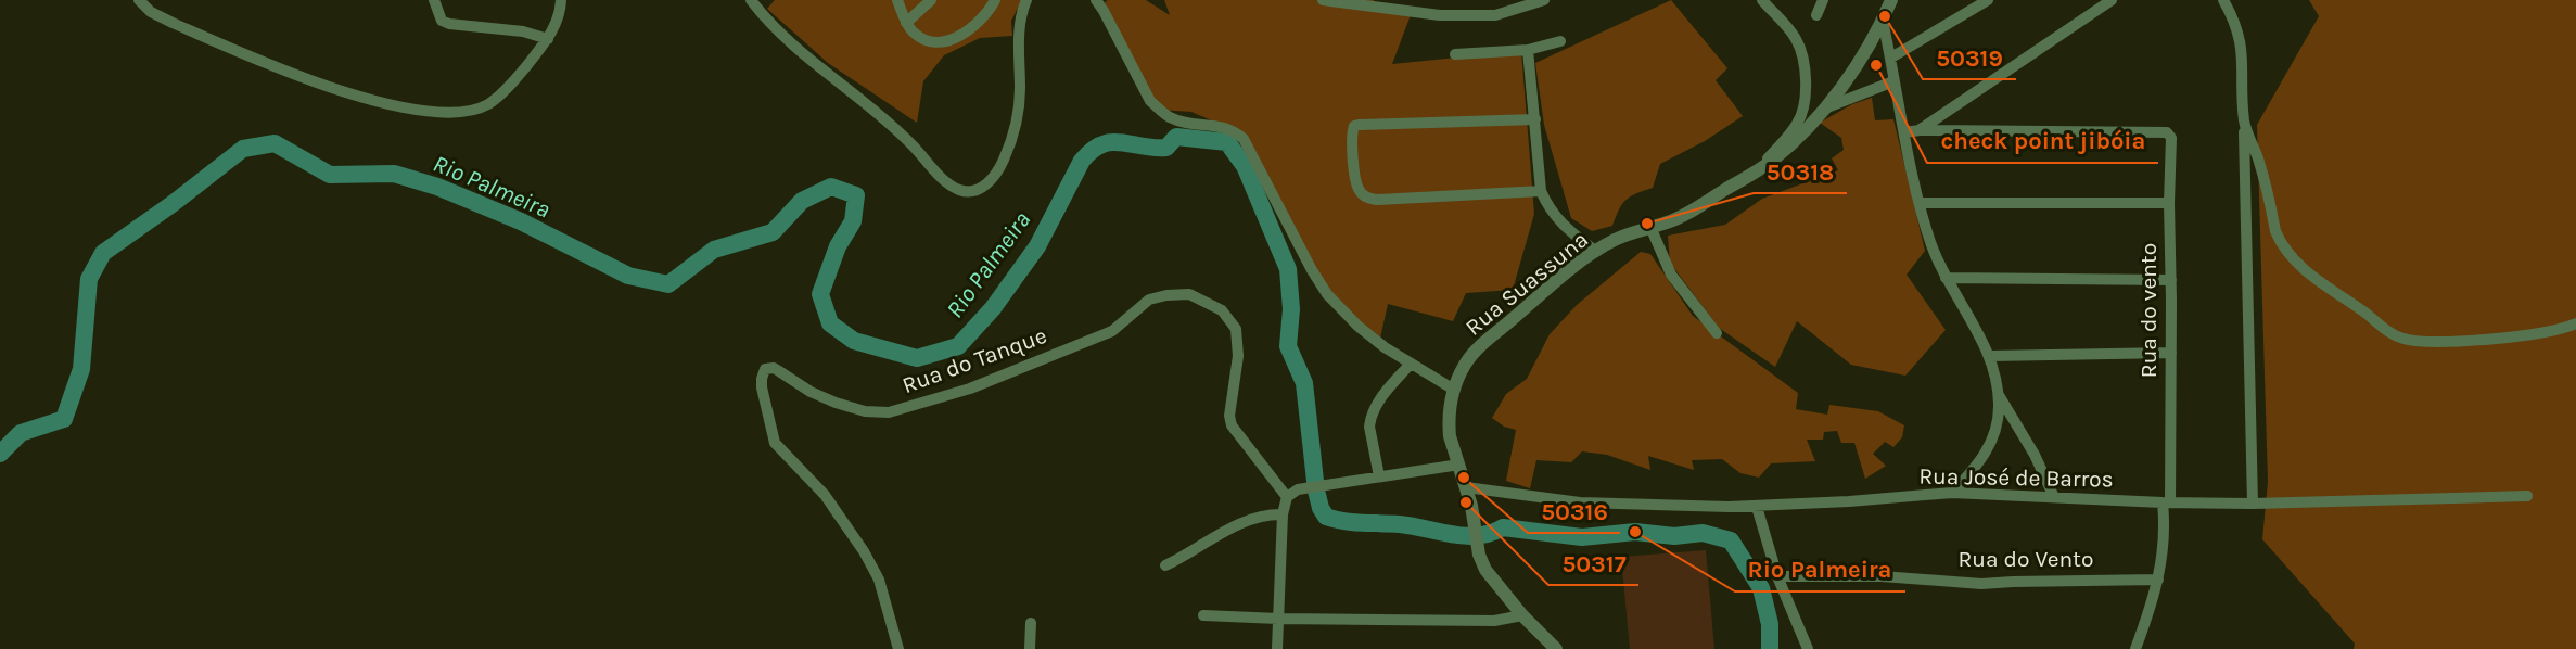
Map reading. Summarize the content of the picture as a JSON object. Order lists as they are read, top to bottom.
{
  "streets": {
    "street": [
      "Rua Suassuna",
      "Rua do vento",
      "Rua do Tanque",
      "Rua José de Barros",
      "Rua do Vento"
    ]
  },
  "crossings": [
    ["Rua Suassuna", "Rua José de Barros"],
    ["Rua do vento", "Rua José de Barros"],
    ["Rua do vento", "Rua do Vento"]
  ],
  "water": ["Rio Palmeira"],
  "places": [
    "50319",
    "check point jibóia",
    "50318",
    "50316",
    "50317",
    "Rio Palmeira"
  ]
}
